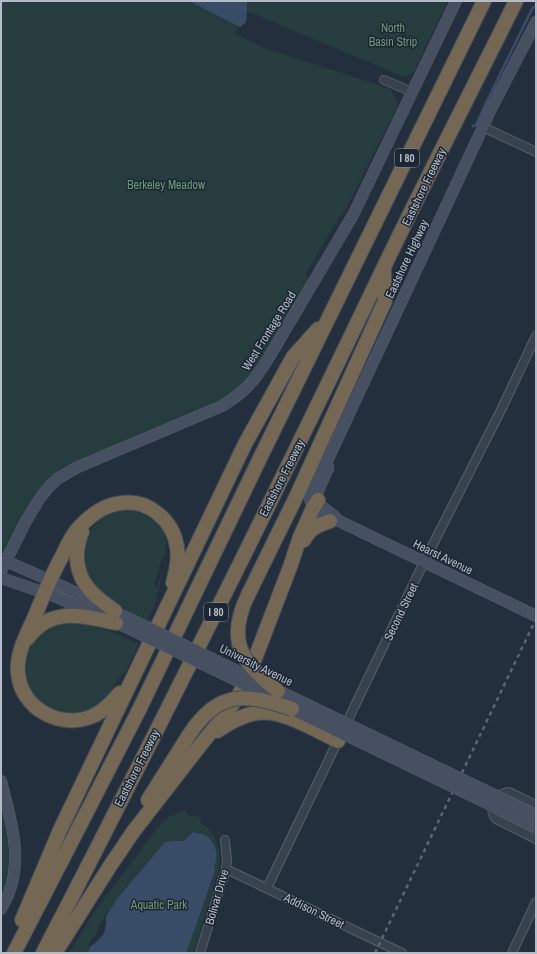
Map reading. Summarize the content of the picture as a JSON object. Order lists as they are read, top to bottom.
{
  "streets": {
    "highway": ["I 80", "Eastshore Freeway"],
    "street": [
      "Eastshore Highway",
      "West Frontage Road",
      "Hearst Avenue",
      "Second Street",
      "University Avenue",
      "Bolivar Drive",
      "Addison Street"
    ]
  },
  "crossings": [
    ["Eastshore Highway", "Hearst Avenue"],
    ["West Frontage Road", "University Avenue"],
    ["Hearst Avenue", "Second Street"],
    ["Second Street", "Addison Street"],
    ["Bolivar Drive", "Addison Street"]
  ],
  "parks": ["North Basin Strip", "Berkeley Meadow", "Aquatic Park"]
}
